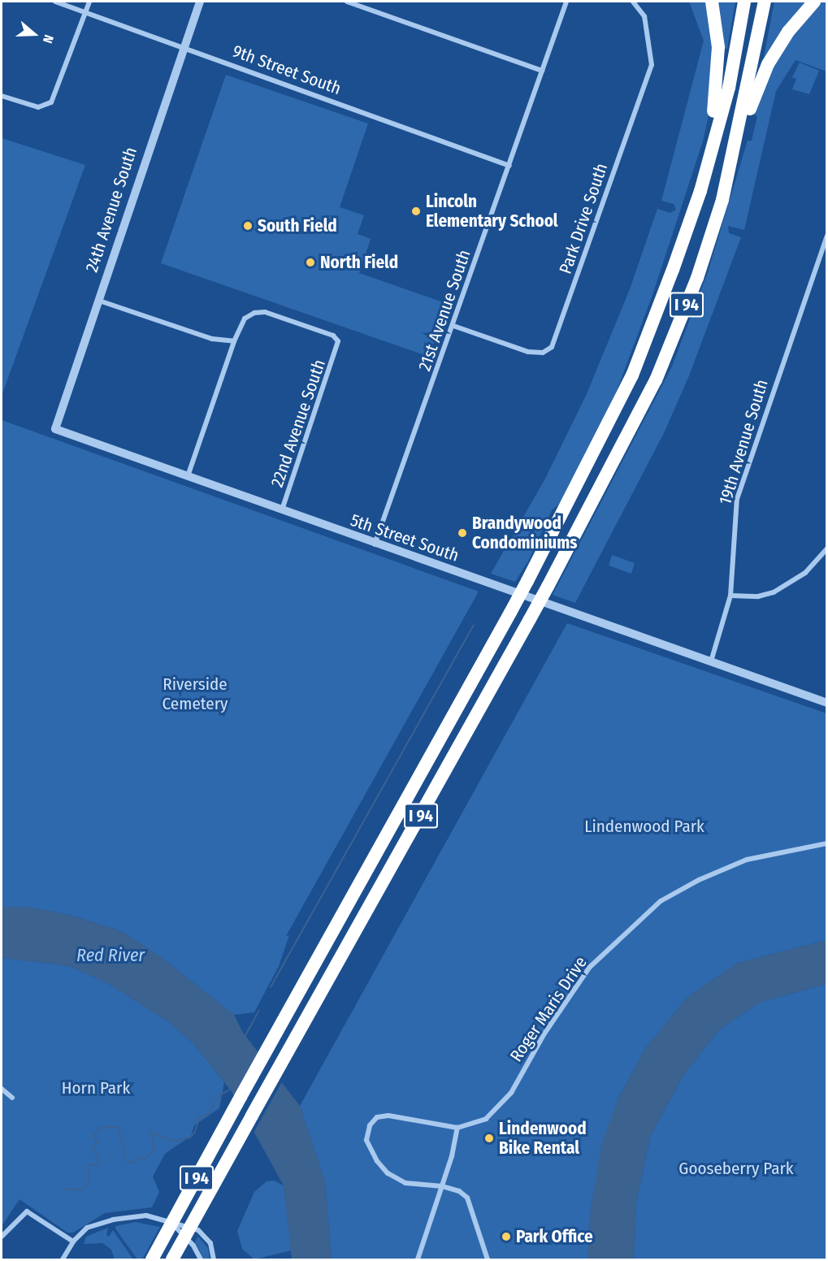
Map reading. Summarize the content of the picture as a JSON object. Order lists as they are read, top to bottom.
{
  "streets": {
    "highway": ["I 94"],
    "street": [
      "9th Street South",
      "24th Avenue South",
      "Park Drive South",
      "21st Avenue South",
      "22nd Avenue South",
      "19th Avenue South",
      "5th Street South",
      "Roger Maris Drive"
    ]
  },
  "crossings": [
    ["9th Street South", "24th Avenue South"],
    ["9th Street South", "21st Avenue South"],
    ["24th Avenue South", "5th Street South"],
    ["Park Drive South", "21st Avenue South"],
    ["21st Avenue South", "5th Street South"],
    ["22nd Avenue South", "5th Street South"],
    ["19th Avenue South", "5th Street South"]
  ],
  "water": ["Red River"],
  "parks": [
    "Riverside Cemetery",
    "Lindenwood Park",
    "Horn Park",
    "Gooseberry Park"
  ],
  "places": [
    "Lincoln Elementary School",
    "South Field",
    "North Field",
    "Brandywood Condominiums",
    "Lindenwood Bike Rental",
    "Park Office"
  ],
  "north": "right"
}
